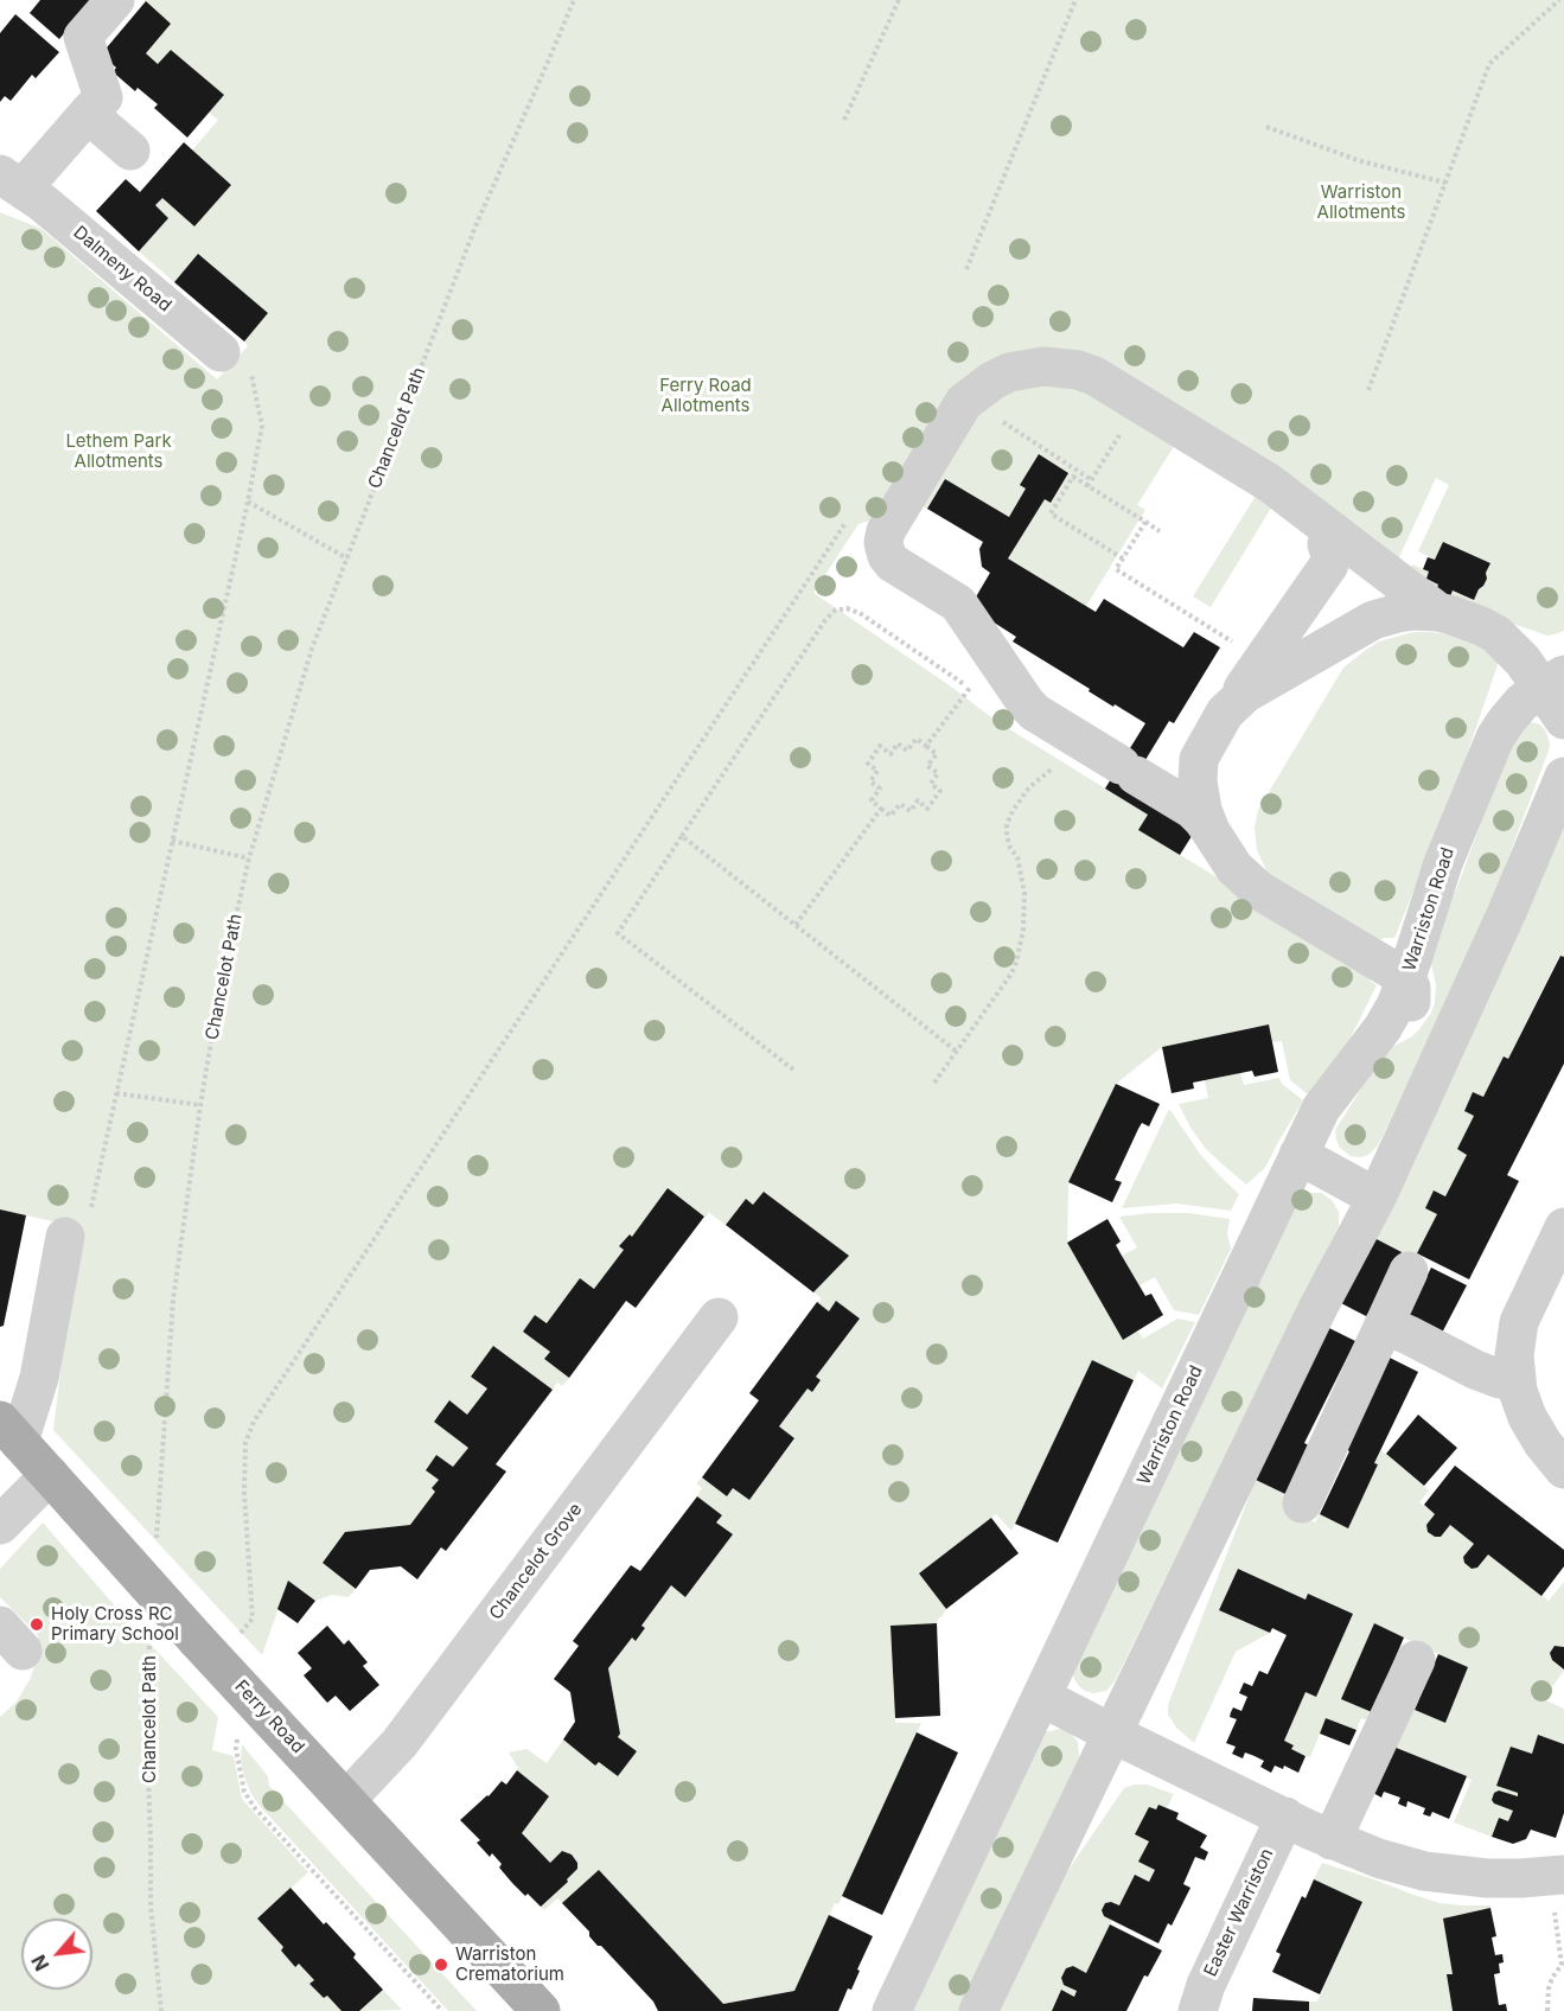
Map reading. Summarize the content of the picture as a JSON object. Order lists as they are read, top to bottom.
{
  "streets": {
    "main road": ["Ferry Road"],
    "street": [
      "Dalmeny Road",
      "Warriston Road",
      "Chancelot Grove",
      "Easter Warriston"
    ],
    "path": ["Chancelot Path"]
  },
  "crossings": [
    ["Chancelot Grove", "Ferry Road"]
  ],
  "parks": ["Warriston Allotments", "Ferry Road Allotments", "Lethem Park Allotments"],
  "places": ["Holy Cross RC Primary School", "Warriston Crematorium"],
  "north": "bottom left"
}
